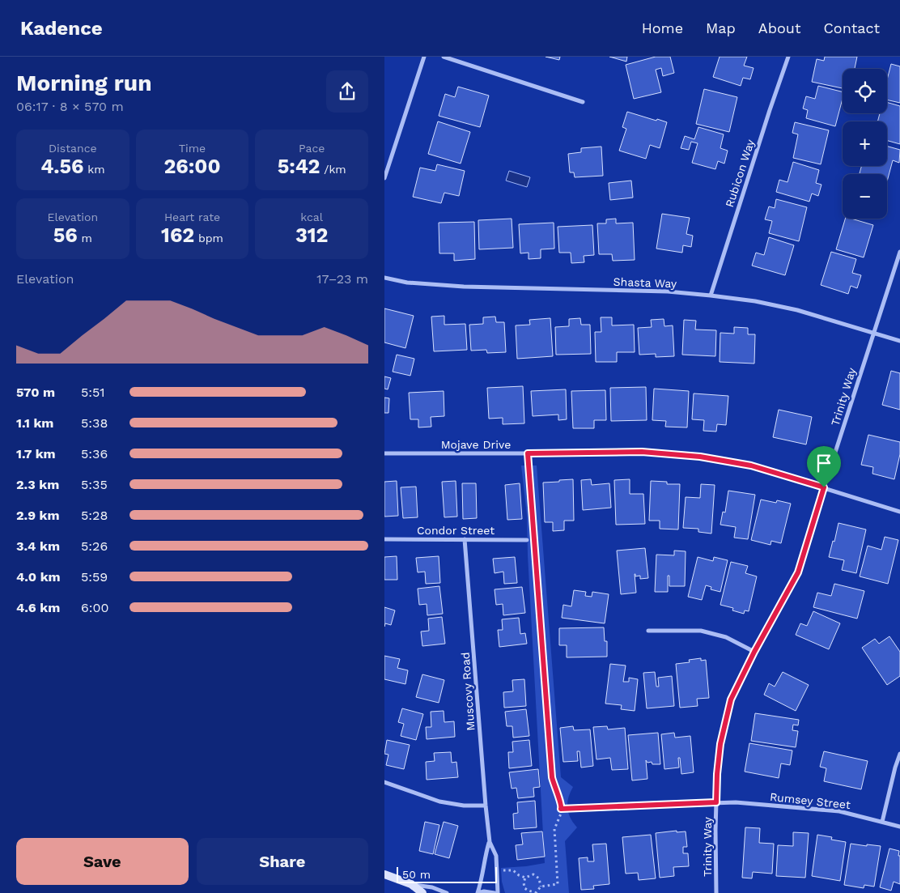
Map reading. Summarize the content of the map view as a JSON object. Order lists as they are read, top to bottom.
{
  "streets": {
    "street": [
      "Rubicon Way",
      "Shasta Way",
      "Trinity Way",
      "Mojave Drive",
      "Condor Street",
      "Muscovy Road",
      "Rumsey Street"
    ]
  },
  "crossings": [
    ["Rubicon Way", "Shasta Way"],
    ["Shasta Way", "Trinity Way"],
    ["Trinity Way", "Mojave Drive"],
    ["Trinity Way", "Rumsey Street"],
    ["Condor Street", "Muscovy Road"]
  ],
  "scale_bar": "50 m",
  "page": {
    "header": "Kadence",
    "nav": [
      "Home",
      "Map",
      "About",
      "Contact"
    ],
    "heading": ["Morning run", "06:17 · 8 × 570 m"],
    "map_buttons": ["+", "−"],
    "stats": [
      ["Distance", "4.56 km"],
      ["Time", "26:00"],
      ["Pace", "5:42 /km"],
      ["Elevation", "56 m"],
      ["Heart rate", "162 bpm"],
      ["kcal", "312"]
    ],
    "chart": ["Elevation", "17–23 m"],
    "list": [
      {
        "name": "570 m",
        "note": "5:51"
      },
      {
        "name": "1.1 km",
        "note": "5:38"
      },
      {
        "name": "1.7 km",
        "note": "5:36"
      },
      {
        "name": "2.3 km",
        "note": "5:35"
      },
      {
        "name": "2.9 km",
        "note": "5:28"
      },
      {
        "name": "3.4 km",
        "note": "5:26"
      },
      {
        "name": "4.0 km",
        "note": "5:59"
      },
      {
        "name": "4.6 km",
        "note": "6:00"
      }
    ],
    "buttons": ["Save", "Share"],
    "scale": "50 m"
  }
}
